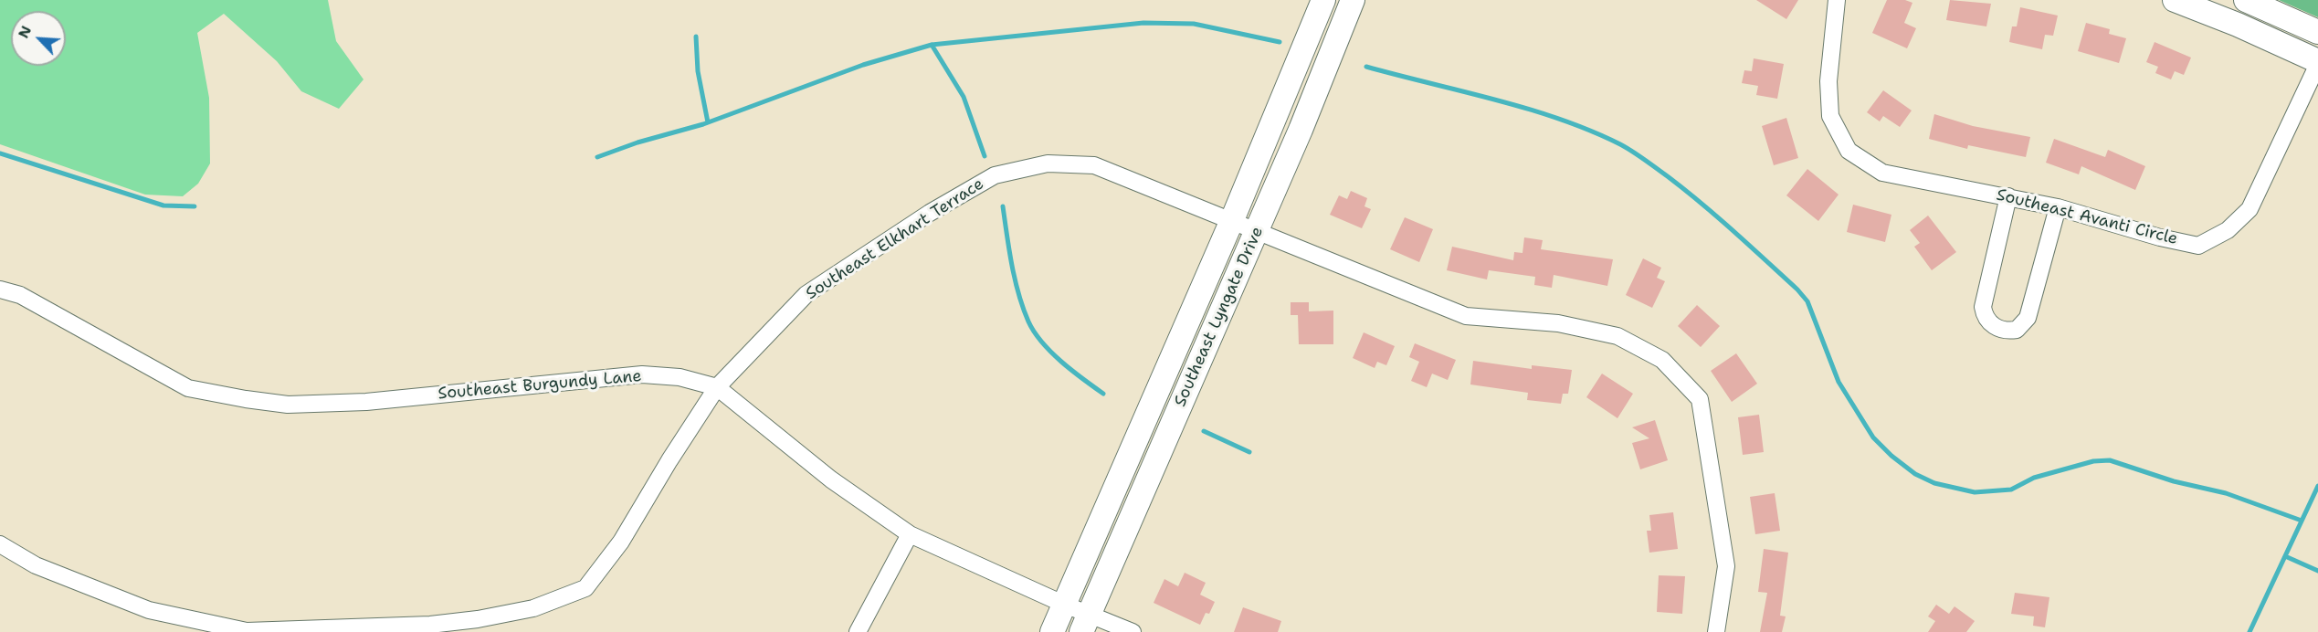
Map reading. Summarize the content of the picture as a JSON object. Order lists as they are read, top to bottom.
{
  "streets": {
    "street": [
      "Southeast Avanti Circle",
      "Southeast Elkhart Terrace",
      "Southeast Lyngate Drive",
      "Southeast Burgundy Lane"
    ]
  },
  "crossings": [
    ["Southeast Elkhart Terrace", "Southeast Lyngate Drive"],
    ["Southeast Elkhart Terrace", "Southeast Burgundy Lane"],
    ["Southeast Lyngate Drive", "Southeast Burgundy Lane"]
  ],
  "north": "top left"
}
